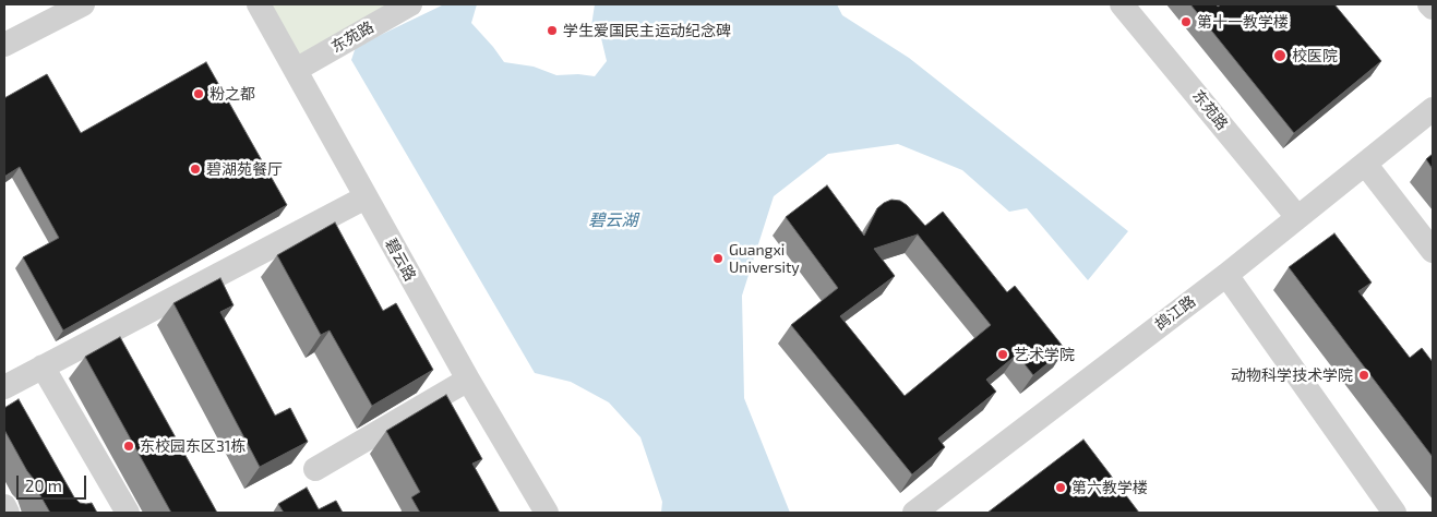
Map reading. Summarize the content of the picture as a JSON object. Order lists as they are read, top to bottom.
{
  "streets": {
    "street": ["东苑路", "碧云路", "鸪江路"]
  },
  "crossings": [
    ["东苑路", "碧云路"],
    ["东苑路", "鸪江路"]
  ],
  "water": ["碧云湖"],
  "places": [
    "第十一教学楼",
    "学生爱国民主运动纪念碑",
    "校医院",
    "粉之都",
    "碧湖苑餐厅",
    "Guangxi University",
    "艺术学院",
    "动物科学技术学院",
    "东校园东区31栋",
    "第六教学楼"
  ],
  "scale_bar": "20 m"
}
